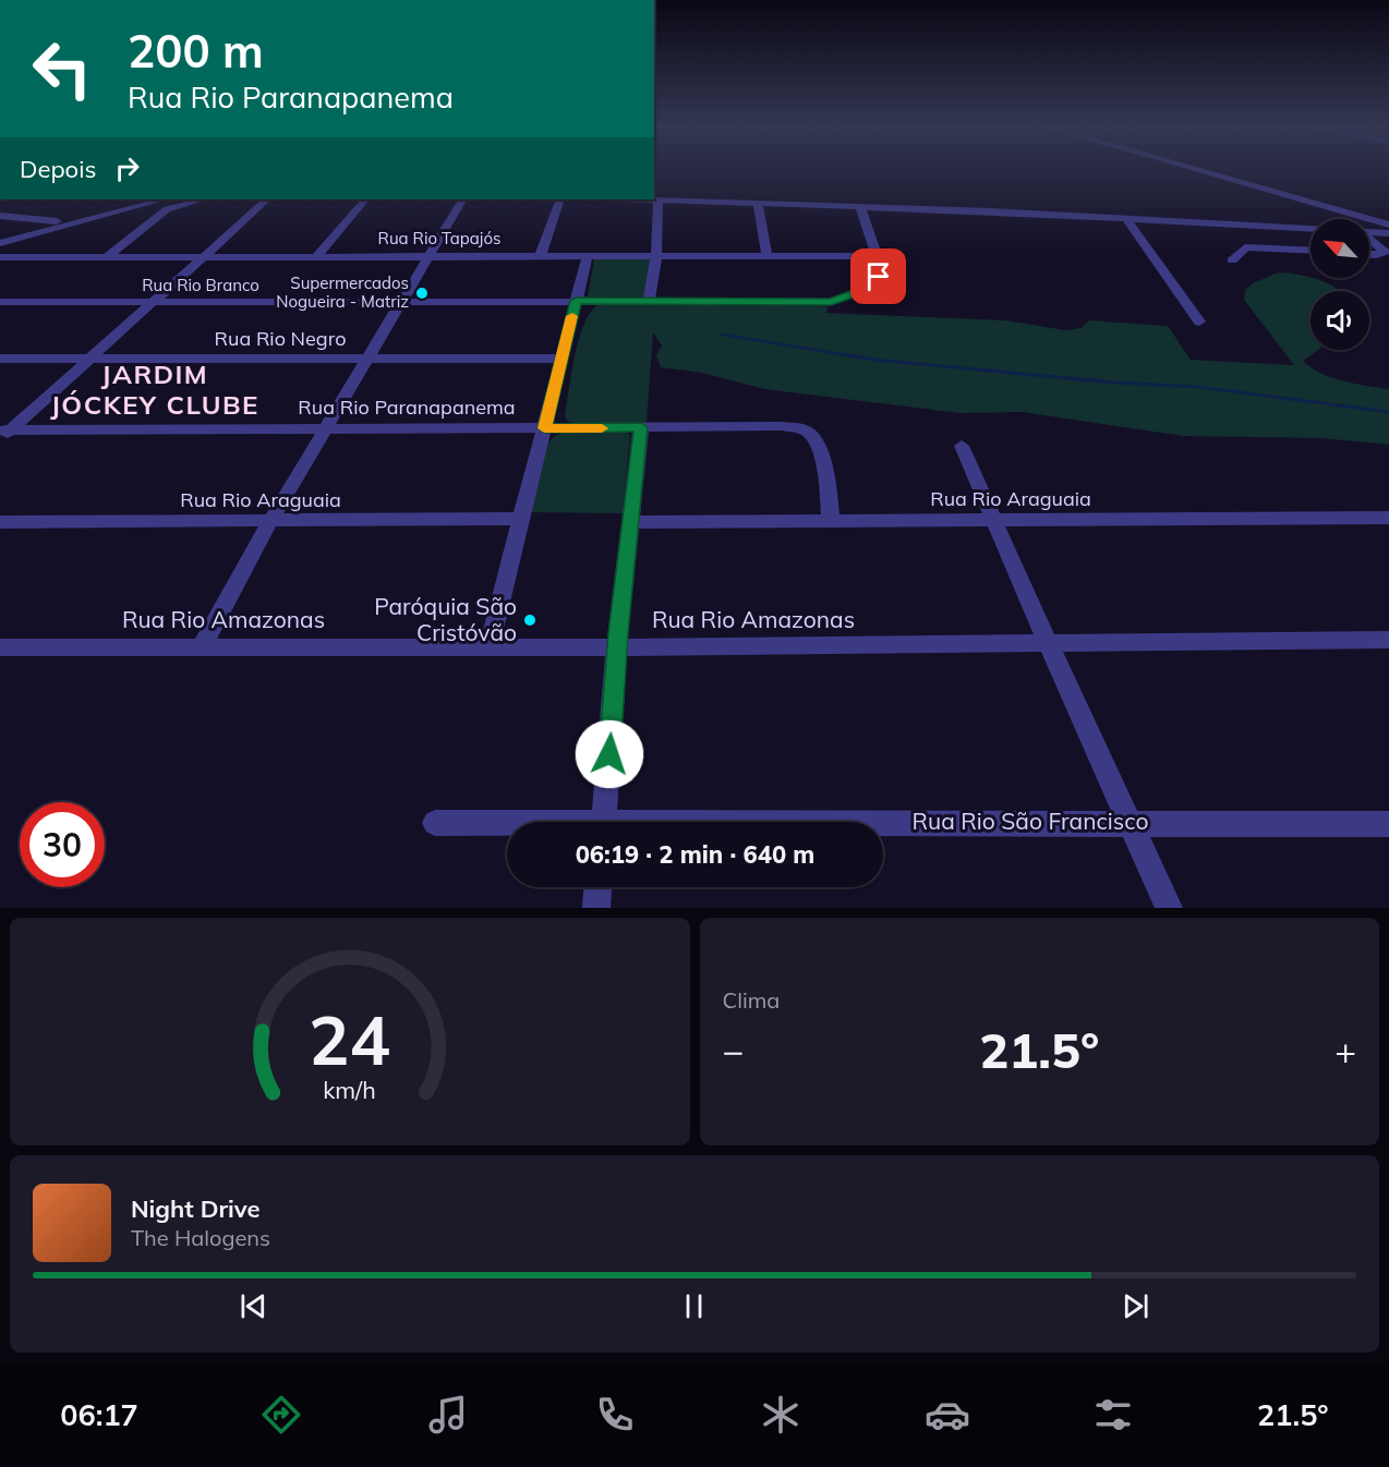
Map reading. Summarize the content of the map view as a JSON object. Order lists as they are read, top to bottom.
{
  "streets": {
    "street": [
      "Rua Rio Tapajós",
      "Rua Rio Branco",
      "Rua Rio Negro",
      "Rua Rio Paranapanema",
      "Rua Rio Araguaia",
      "Rua Rio Amazonas",
      "Rua Rio São Francisco"
    ]
  },
  "crossings": [
    ["Rua Rio Tapajós", "Rua Rio Branco"],
    ["Rua Rio Paranapanema", "Rua Rio Araguaia"]
  ],
  "districts": ["JARDIM JÓCKEY CLUBE"],
  "places": ["Supermercados Nogueira - Matriz", "Paróquia São Cristóvão"],
  "north": "top left",
  "page": {
    "turn": ["200 m", "Rua Rio Paranapanema"],
    "then": "Depois",
    "limit": "30",
    "trip": "06:19 · 2 min · 640 m",
    "tile": "Clima",
    "heat": ["−", "21.5°", "+"],
    "song": ["Night Drive", "The Halogens"],
    "tabs": ["06:17", "21.5°"],
    "gauge": ["24", "km/h"]
  }
}
